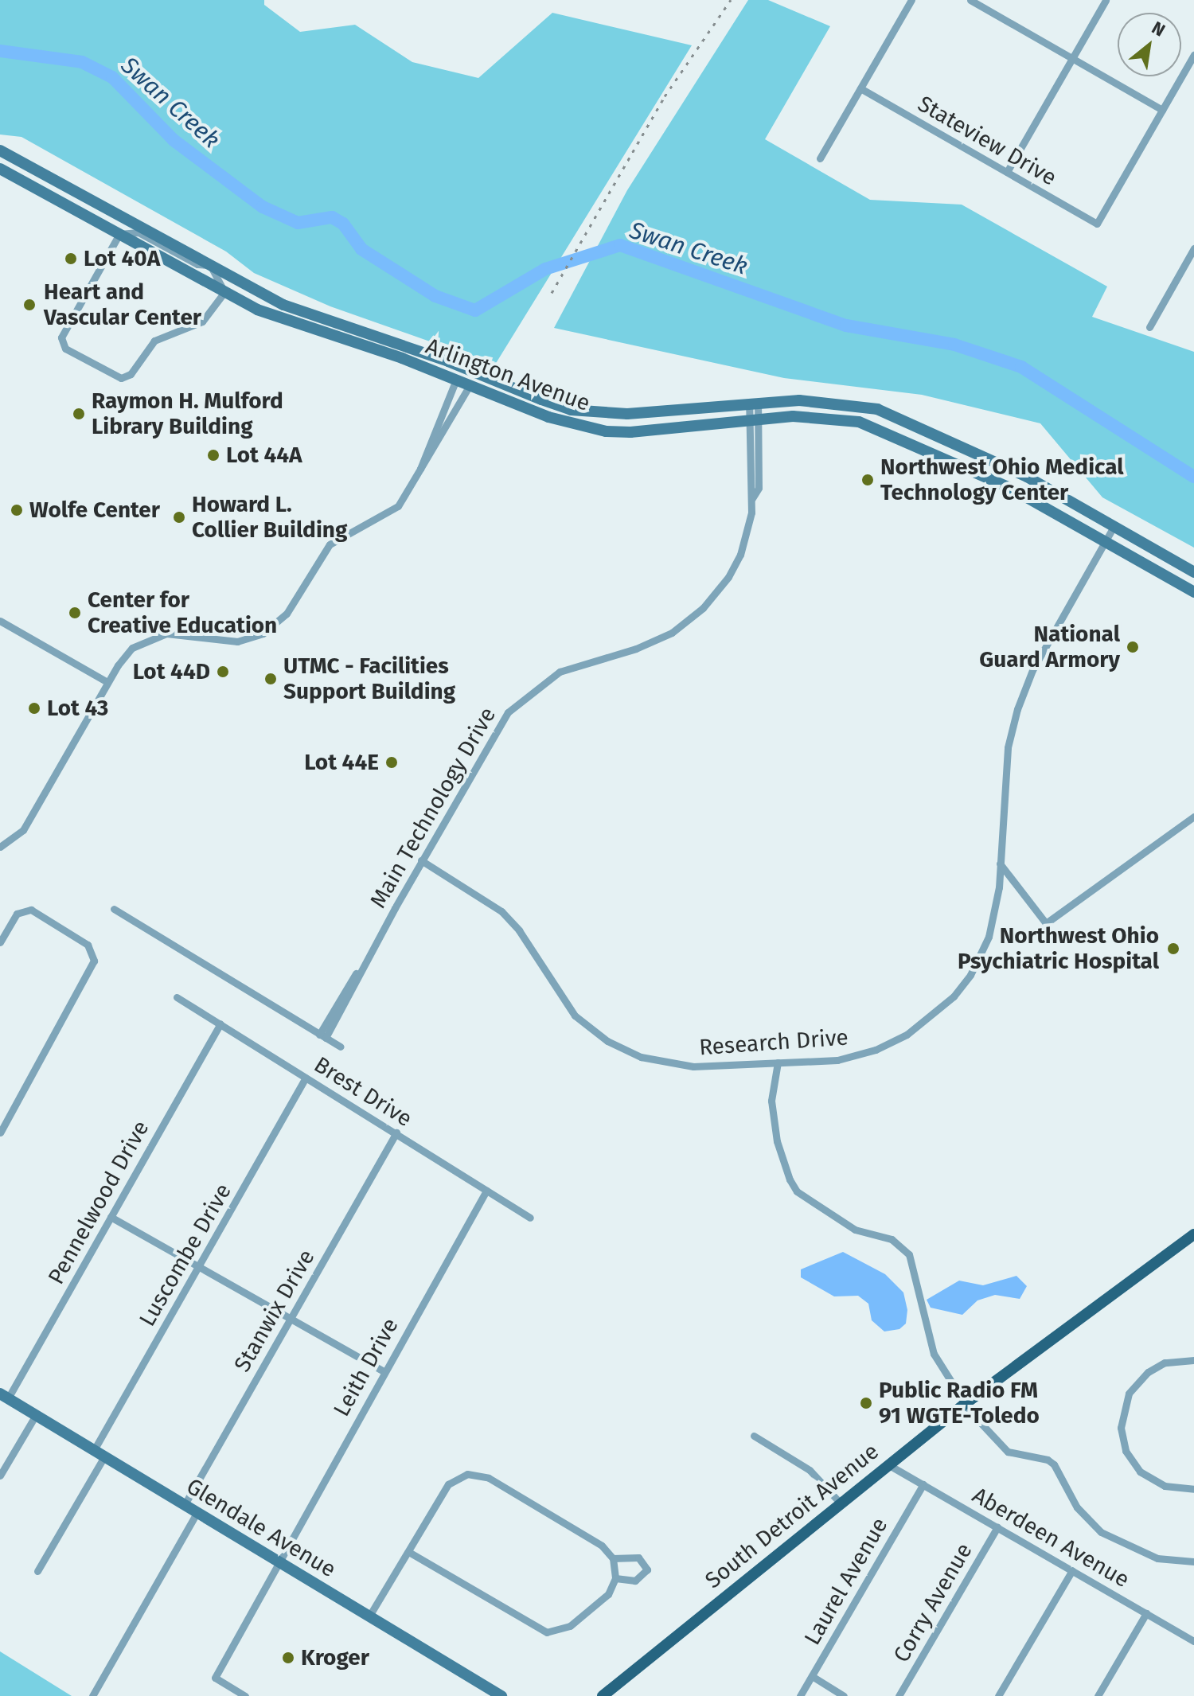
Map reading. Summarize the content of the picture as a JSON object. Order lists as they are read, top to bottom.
{
  "streets": {
    "main road": ["South Detroit Avenue"],
    "street": [
      "Stateview Drive",
      "Arlington Avenue",
      "Main Technology Drive",
      "Research Drive",
      "Brest Drive",
      "Pennelwood Drive",
      "Luscombe Drive",
      "Stanwix Drive",
      "Leith Drive",
      "Glendale Avenue",
      "Aberdeen Avenue",
      "Laurel Avenue",
      "Corry Avenue"
    ]
  },
  "crossings": [
    ["Arlington Avenue", "Main Technology Drive"],
    ["Arlington Avenue", "Research Drive"],
    ["Main Technology Drive", "Research Drive"],
    ["Brest Drive", "Pennelwood Drive"],
    ["Brest Drive", "Luscombe Drive"],
    ["Brest Drive", "Stanwix Drive"],
    ["Brest Drive", "Leith Drive"],
    ["Pennelwood Drive", "Glendale Avenue"],
    ["Luscombe Drive", "Glendale Avenue"],
    ["Stanwix Drive", "Glendale Avenue"],
    ["Leith Drive", "Glendale Avenue"],
    ["South Detroit Avenue", "Aberdeen Avenue"],
    ["Aberdeen Avenue", "Laurel Avenue"],
    ["Aberdeen Avenue", "Corry Avenue"]
  ],
  "water": ["Swan Creek"],
  "places": [
    "Lot 40A",
    "Heart and Vascular Center",
    "Raymon H. Mulford Library Building",
    "Lot 44A",
    "Northwest Ohio Medical Technology Center",
    "Wolfe Center",
    "Howard L. Collier Building",
    "Center for Creative Education",
    "National Guard Armory",
    "Lot 44D",
    "UTMC - Facilities Support Building",
    "Lot 43",
    "Lot 44E",
    "Northwest Ohio Psychiatric Hospital",
    "Public Radio FM 91 WGTE-Toledo",
    "Kroger"
  ],
  "north": "top right"
}
